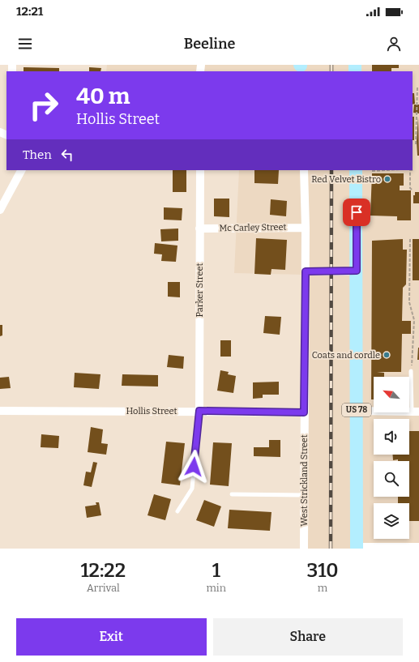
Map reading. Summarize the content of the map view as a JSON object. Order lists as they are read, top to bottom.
{
  "streets": {
    "main road": ["US 78"],
    "street": [
      "Mc Carley Street",
      "Parker Street",
      "Hollis Street",
      "West Strickland Street"
    ]
  },
  "crossings": [
    ["Mc Carley Street", "Parker Street"],
    ["Mc Carley Street", "West Strickland Street"],
    ["Parker Street", "Hollis Street"],
    ["Hollis Street", "West Strickland Street"]
  ],
  "places": ["Red Velvet Bistro", "Coats and cordle"],
  "north": "top left",
  "page": {
    "status": "12:21",
    "header": "Beeline",
    "turn": ["40 m", "Hollis Street"],
    "then": "Then",
    "eta": [
      "12:22",
      "Arrival",
      "1",
      "min",
      "310",
      "m"
    ],
    "buttons": ["Exit", "Share"]
  }
}
